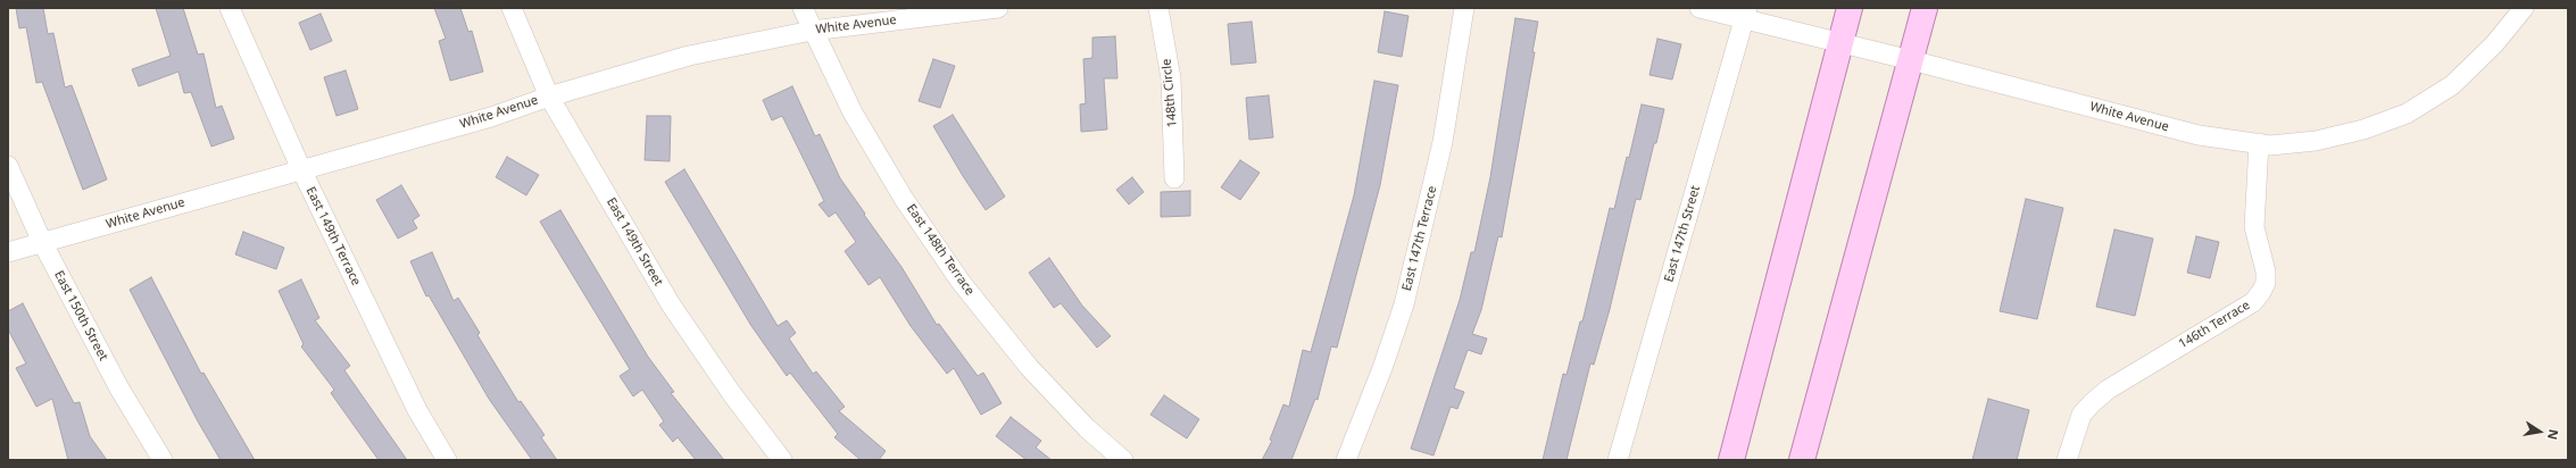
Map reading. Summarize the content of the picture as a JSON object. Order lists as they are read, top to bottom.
{
  "streets": {
    "street": [
      "White Avenue",
      "148th Circle",
      "East 147th Street",
      "East 149th Terrace",
      "East 147th Terrace",
      "East 149th Street",
      "East 148th Terrace",
      "East 150th Street",
      "146th Terrace"
    ]
  },
  "crossings": [
    ["White Avenue", "East 147th Street"],
    ["White Avenue", "East 149th Terrace"],
    ["White Avenue", "East 149th Street"],
    ["White Avenue", "East 148th Terrace"],
    ["White Avenue", "East 150th Street"],
    ["White Avenue", "146th Terrace"]
  ],
  "north": "right"
}
